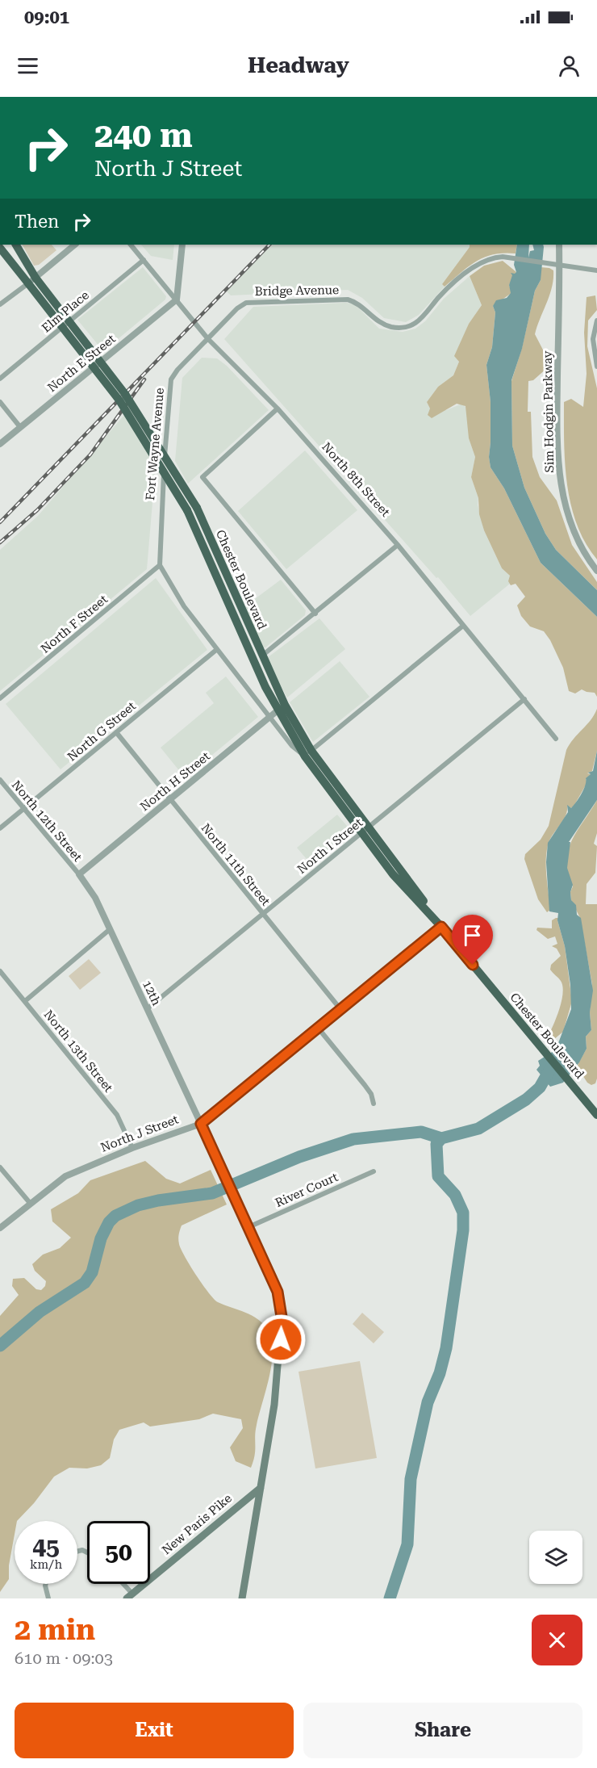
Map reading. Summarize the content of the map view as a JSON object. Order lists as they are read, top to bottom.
{
  "streets": {
    "highway": ["Chester Boulevard"],
    "main road": ["North J Street", "New Paris Pike"],
    "street": [
      "Bridge Avenue",
      "Elm Place",
      "North E Street",
      "Sim Hodgin Parkway",
      "Fort Wayne Avenue",
      "North 8th Street",
      "North F Street",
      "North G Street",
      "North H Street",
      "North 12th Street",
      "North I Street",
      "North 11th Street",
      "12th",
      "North 13th Street",
      "River Court"
    ]
  },
  "crossings": [
    ["Bridge Avenue", "Sim Hodgin Parkway"],
    ["Bridge Avenue", "Fort Wayne Avenue"],
    ["Bridge Avenue", "North 8th Street"],
    ["Elm Place", "North 8th Street"],
    ["North E Street", "North 8th Street"],
    ["North E Street", "Chester Boulevard"],
    ["Fort Wayne Avenue", "North 8th Street"],
    ["Fort Wayne Avenue", "Chester Boulevard"],
    ["Fort Wayne Avenue", "North F Street"],
    ["North 8th Street", "North I Street"],
    ["Chester Boulevard", "North F Street"],
    ["Chester Boulevard", "North G Street"],
    ["Chester Boulevard", "North H Street"],
    ["Chester Boulevard", "North I Street"],
    ["Chester Boulevard", "North J Street"],
    ["North G Street", "North 12th Street"],
    ["North G Street", "North 11th Street"],
    ["North H Street", "North 12th Street"],
    ["North H Street", "North 11th Street"],
    ["North H Street", "12th"],
    ["North 12th Street", "12th"],
    ["North I Street", "North 11th Street"],
    ["North I Street", "12th"],
    ["North 11th Street", "North J Street"],
    ["12th", "North J Street"],
    ["North 13th Street", "North J Street"]
  ],
  "page": {
    "status": "09:01",
    "header": "Headway",
    "turn": ["240 m", "North J Street"],
    "then": "Then",
    "speed": "45 km/h",
    "limit": "50",
    "heading": ["2 min", "610 m · 09:03"],
    "buttons": ["Exit", "Share"]
  }
}
